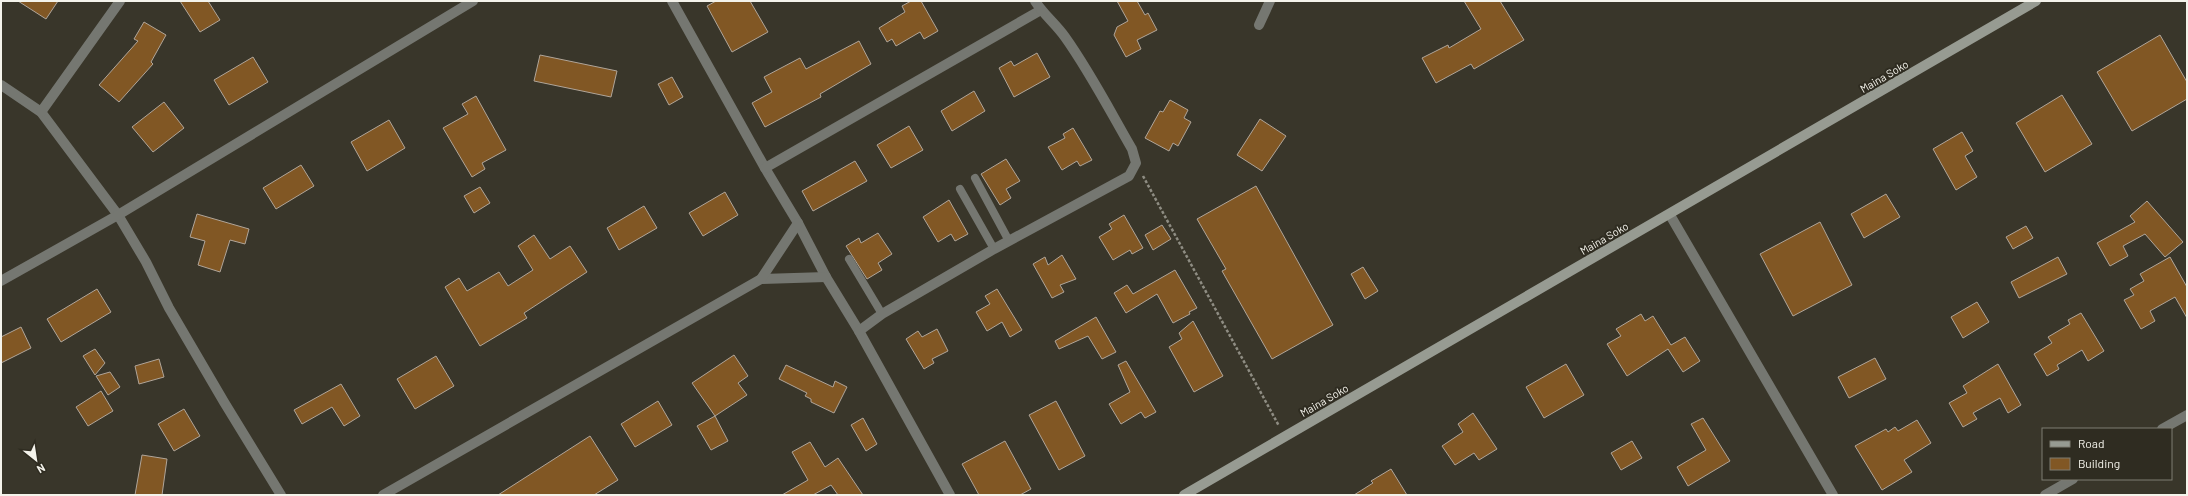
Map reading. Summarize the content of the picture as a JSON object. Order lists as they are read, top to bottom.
{
  "streets": {
    "street": ["Maina Soko"]
  },
  "legend": ["Road", "Building"],
  "north": "bottom right"
}
